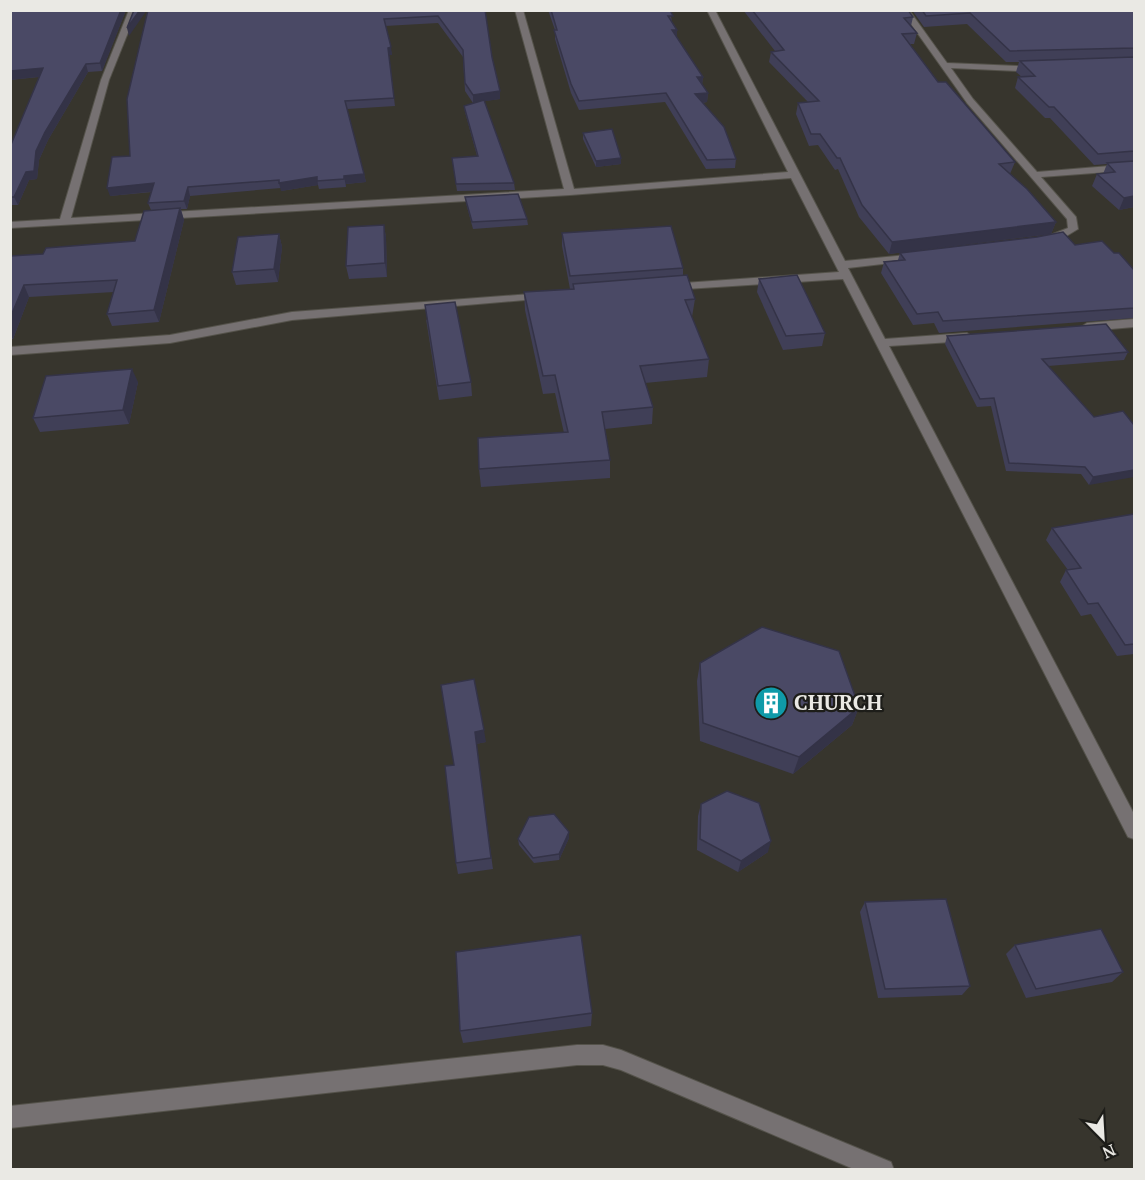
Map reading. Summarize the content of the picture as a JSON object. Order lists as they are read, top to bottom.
{
  "places": {
    "building": ["CHURCH"]
  },
  "north": "bottom right"
}
